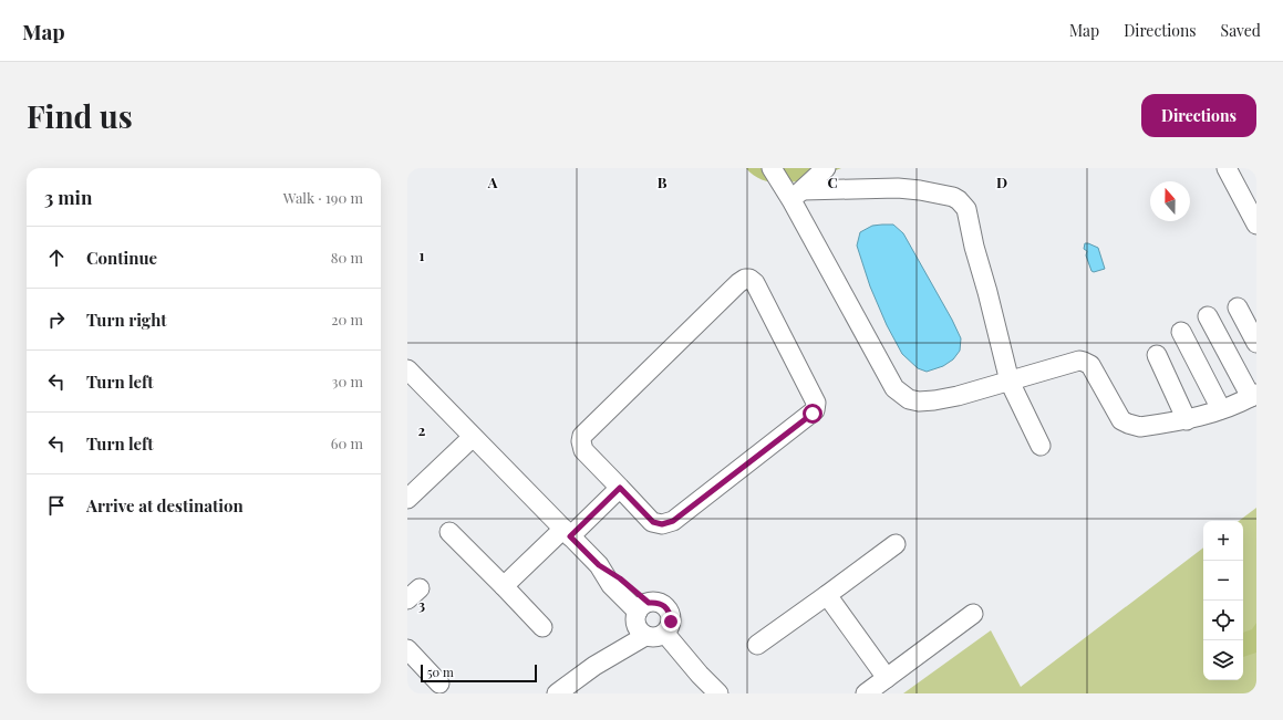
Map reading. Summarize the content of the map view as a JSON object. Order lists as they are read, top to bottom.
{
  "scale_bar": "50 m",
  "north": "top",
  "page": {
    "header": "Map",
    "nav": ["Map", "Directions", "Saved"],
    "buttons": "Directions",
    "title": "Find us",
    "heading": ["3 min", "Walk · 190 m"],
    "list": [
      ["Continue", "80 m"],
      ["Turn right", "20 m"],
      ["Turn left", "30 m"],
      ["Turn left", "60 m"],
      "Arrive at destination"
    ],
    "map_buttons": ["+", "−"],
    "scale": "50 m"
  },
  "grid": {
    "columns": [
      "A",
      "B",
      "C",
      "D"
    ],
    "rows": ["1", "2", "3"]
  }
}
